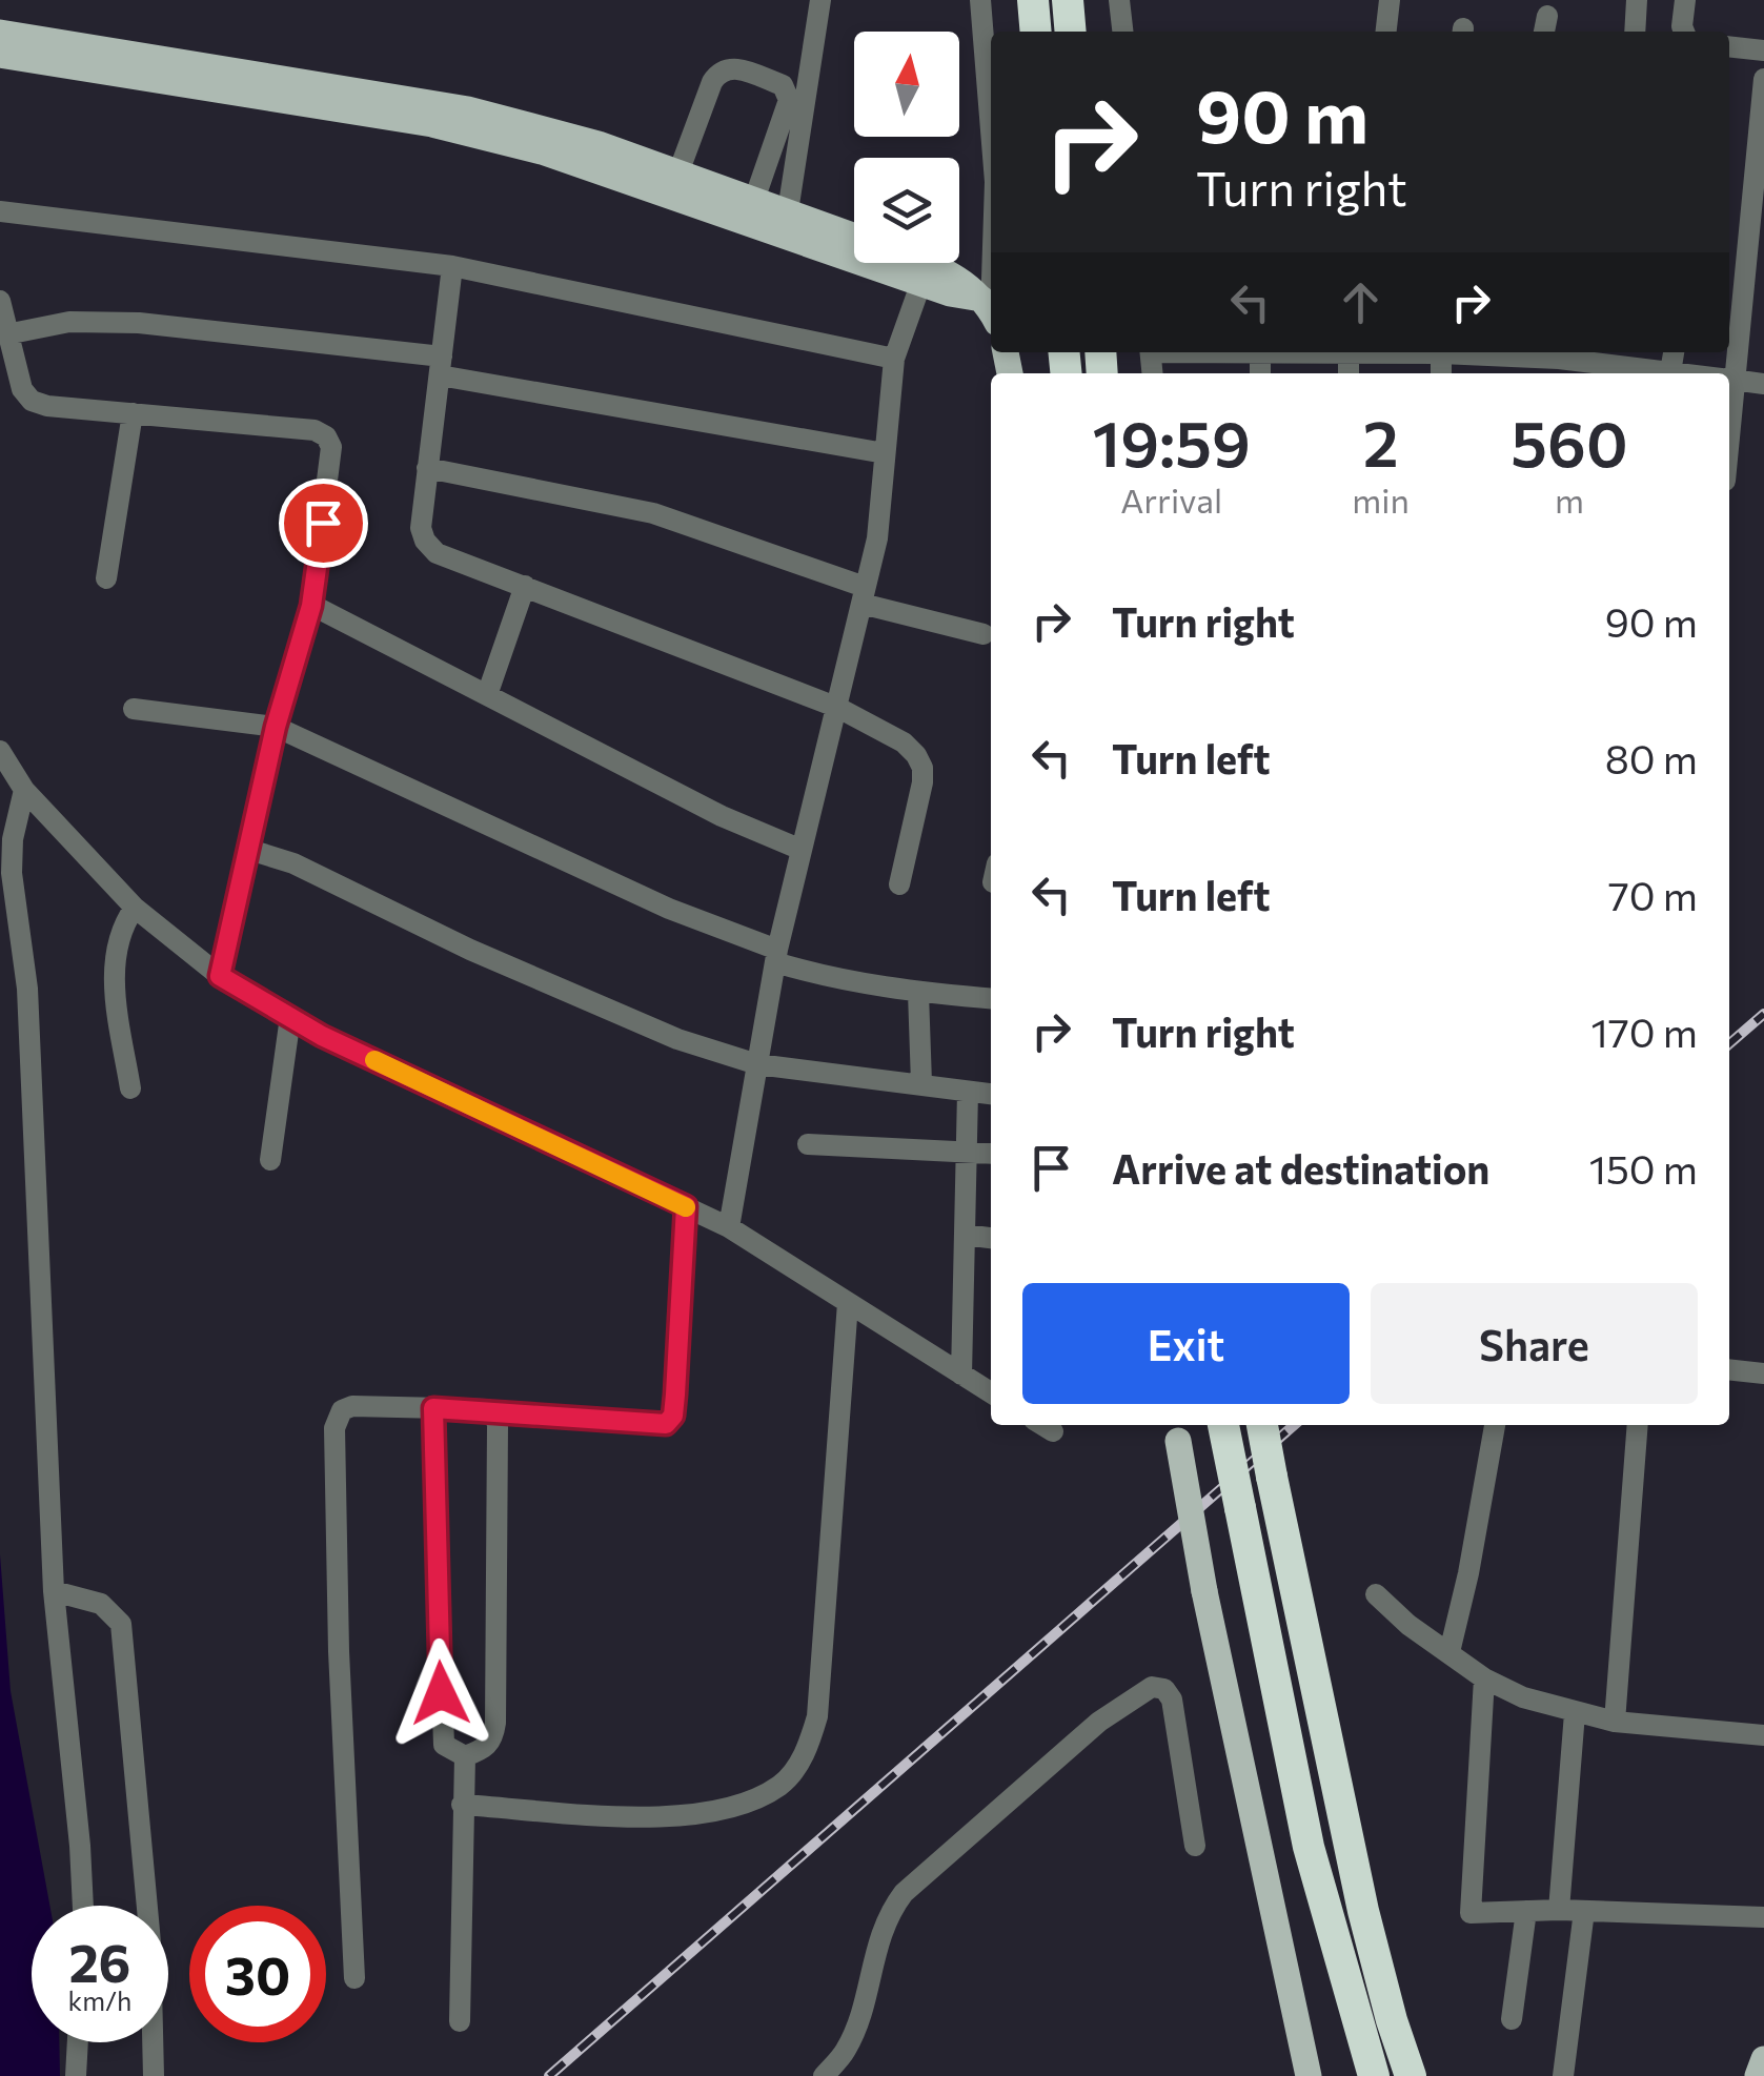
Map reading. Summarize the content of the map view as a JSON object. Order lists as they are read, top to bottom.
{
  "north": "top",
  "page": {
    "turn": ["90 m", "Turn right"],
    "eta": [
      "19:59",
      "Arrival",
      "2",
      "min",
      "560",
      "m"
    ],
    "list": [
      {
        "name": "Turn right",
        "value": "90 m"
      },
      {
        "name": "Turn left",
        "value": "80 m"
      },
      {
        "name": "Turn left",
        "value": "70 m"
      },
      {
        "name": "Turn right",
        "value": "170 m"
      },
      {
        "name": "Arrive at destination",
        "value": "150 m"
      }
    ],
    "buttons": ["Exit", "Share"],
    "speed": "26 km/h",
    "limit": "30"
  }
}
